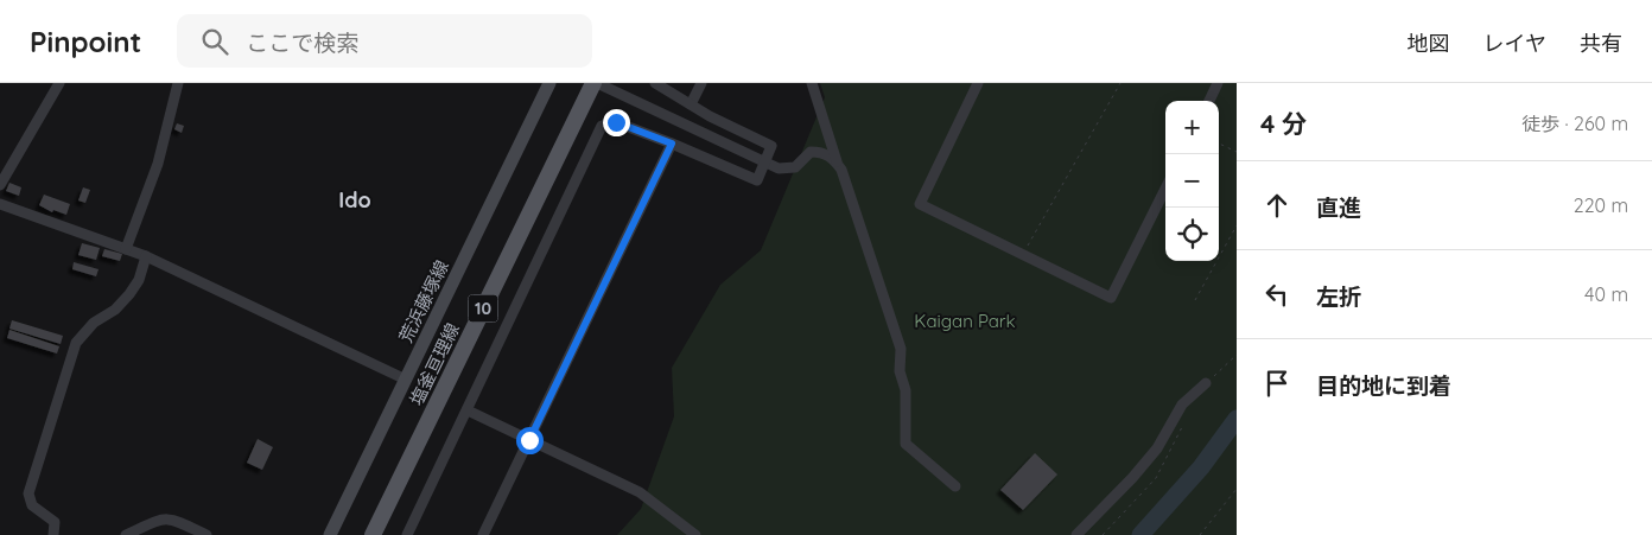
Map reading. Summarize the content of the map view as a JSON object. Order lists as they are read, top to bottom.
{
  "streets": {
    "main road": ["10", "塩釜亘理線"],
    "street": ["荒浜藤塚線"]
  },
  "districts": ["Ido"],
  "parks": ["Kaigan Park"],
  "page": {
    "header": "Pinpoint",
    "search": "ここで検索",
    "nav": ["地図", "レイヤ", "共有"],
    "heading": ["4 分", "徒歩 · 260 m"],
    "map_buttons": ["+", "−"],
    "list": [
      ["直進", "220 m"],
      ["左折", "40 m"],
      "目的地に到着"
    ]
  }
}
